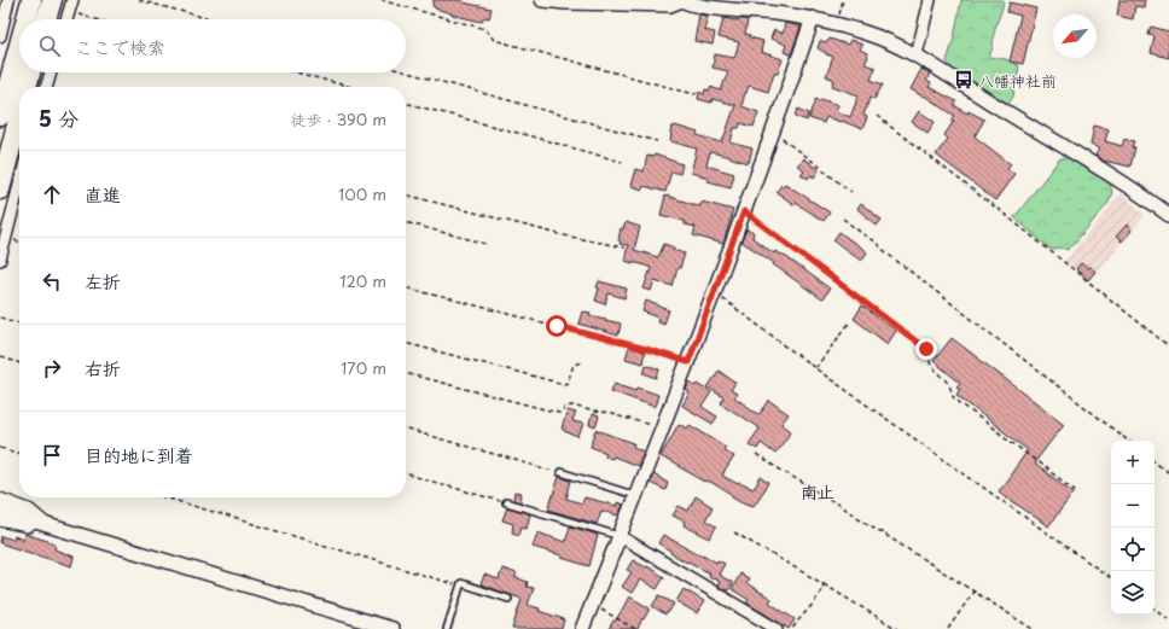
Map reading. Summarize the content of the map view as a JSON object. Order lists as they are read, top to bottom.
{
  "districts": ["南止"],
  "places": {
    "bus stop": ["八幡神社前"]
  },
  "north": "bottom left",
  "page": {
    "search": "ここで検索",
    "heading": ["5 分", "徒歩 · 390 m"],
    "list": [
      ["直進", "100 m"],
      ["左折", "120 m"],
      ["右折", "170 m"],
      "目的地に到着"
    ],
    "map_buttons": ["+", "−"]
  }
}
